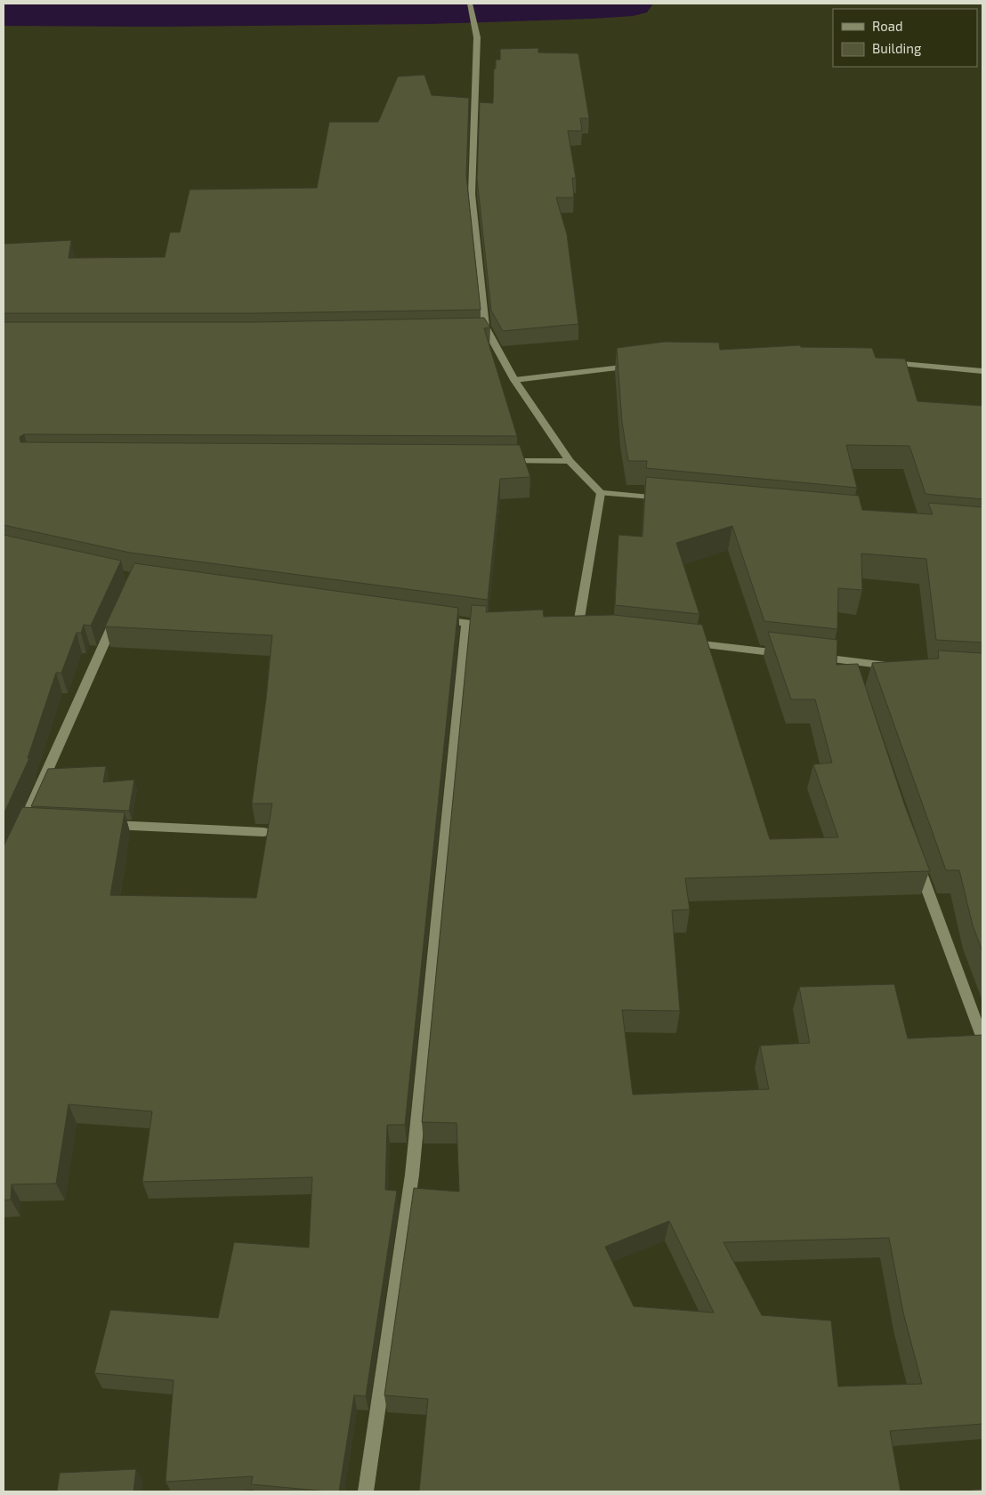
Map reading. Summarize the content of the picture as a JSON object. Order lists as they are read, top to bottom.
{
  "legend": ["Road", "Building"]
}
